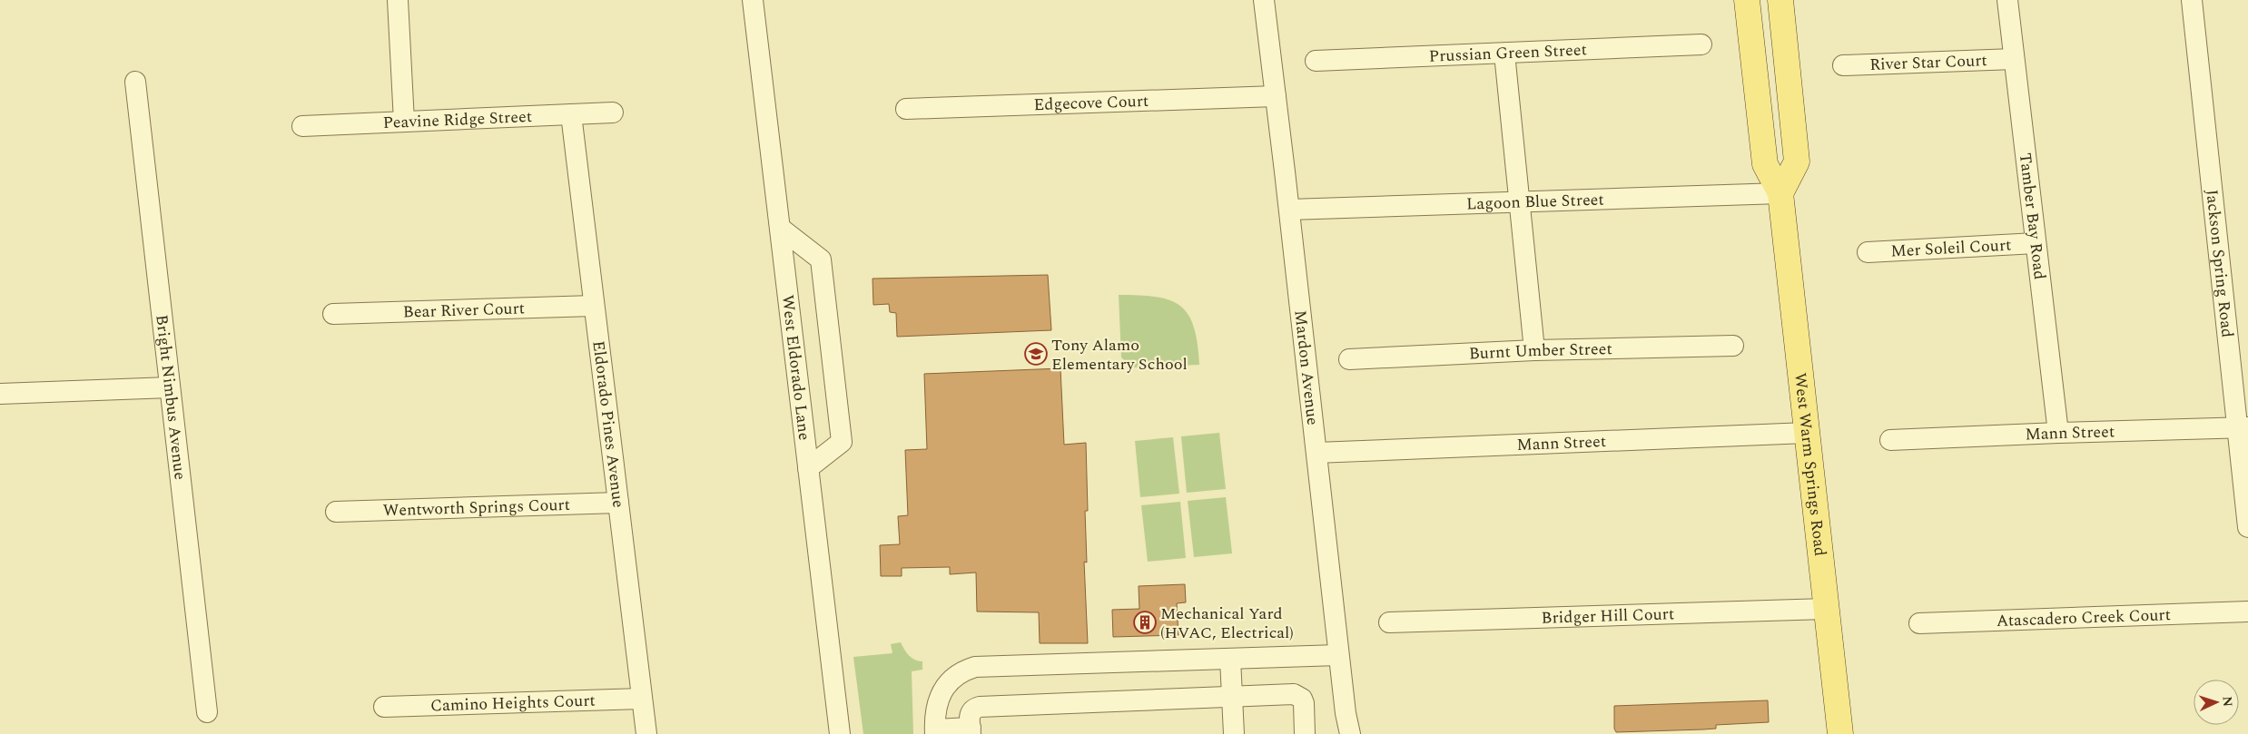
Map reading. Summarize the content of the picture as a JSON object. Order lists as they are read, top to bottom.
{
  "streets": {
    "main road": ["West Warm Springs Road"],
    "street": [
      "Prussian Green Street",
      "River Star Court",
      "Edgecove Court",
      "Peavine Ridge Street",
      "Lagoon Blue Street",
      "Tamber Bay Road",
      "Mer Soleil Court",
      "Jackson Spring Road",
      "Bear River Court",
      "Burnt Umber Street",
      "West Eldorado Lane",
      "Mardon Avenue",
      "Bright Nimbus Avenue",
      "Eldorado Pines Avenue",
      "Mann Street",
      "Wentworth Springs Court",
      "Bridger Hill Court",
      "Atascadero Creek Court",
      "Camino Heights Court"
    ]
  },
  "crossings": [
    ["River Star Court", "Tamber Bay Road"],
    ["Edgecove Court", "Mardon Avenue"],
    ["Peavine Ridge Street", "Eldorado Pines Avenue"],
    ["Lagoon Blue Street", "Mardon Avenue"],
    ["Lagoon Blue Street", "West Warm Springs Road"],
    ["Tamber Bay Road", "Mer Soleil Court"],
    ["Tamber Bay Road", "Mann Street"],
    ["Jackson Spring Road", "Mann Street"],
    ["Bear River Court", "Eldorado Pines Avenue"],
    ["Mardon Avenue", "Mann Street"],
    ["Eldorado Pines Avenue", "Wentworth Springs Court"],
    ["Eldorado Pines Avenue", "Camino Heights Court"],
    ["Mann Street", "West Warm Springs Road"],
    ["West Warm Springs Road", "Bridger Hill Court"]
  ],
  "places": {
    "school or university": ["Tony Alamo Elementary School"],
    "building": ["Mechanical Yard (HVAC, Electrical)"]
  },
  "north": "right"
}
